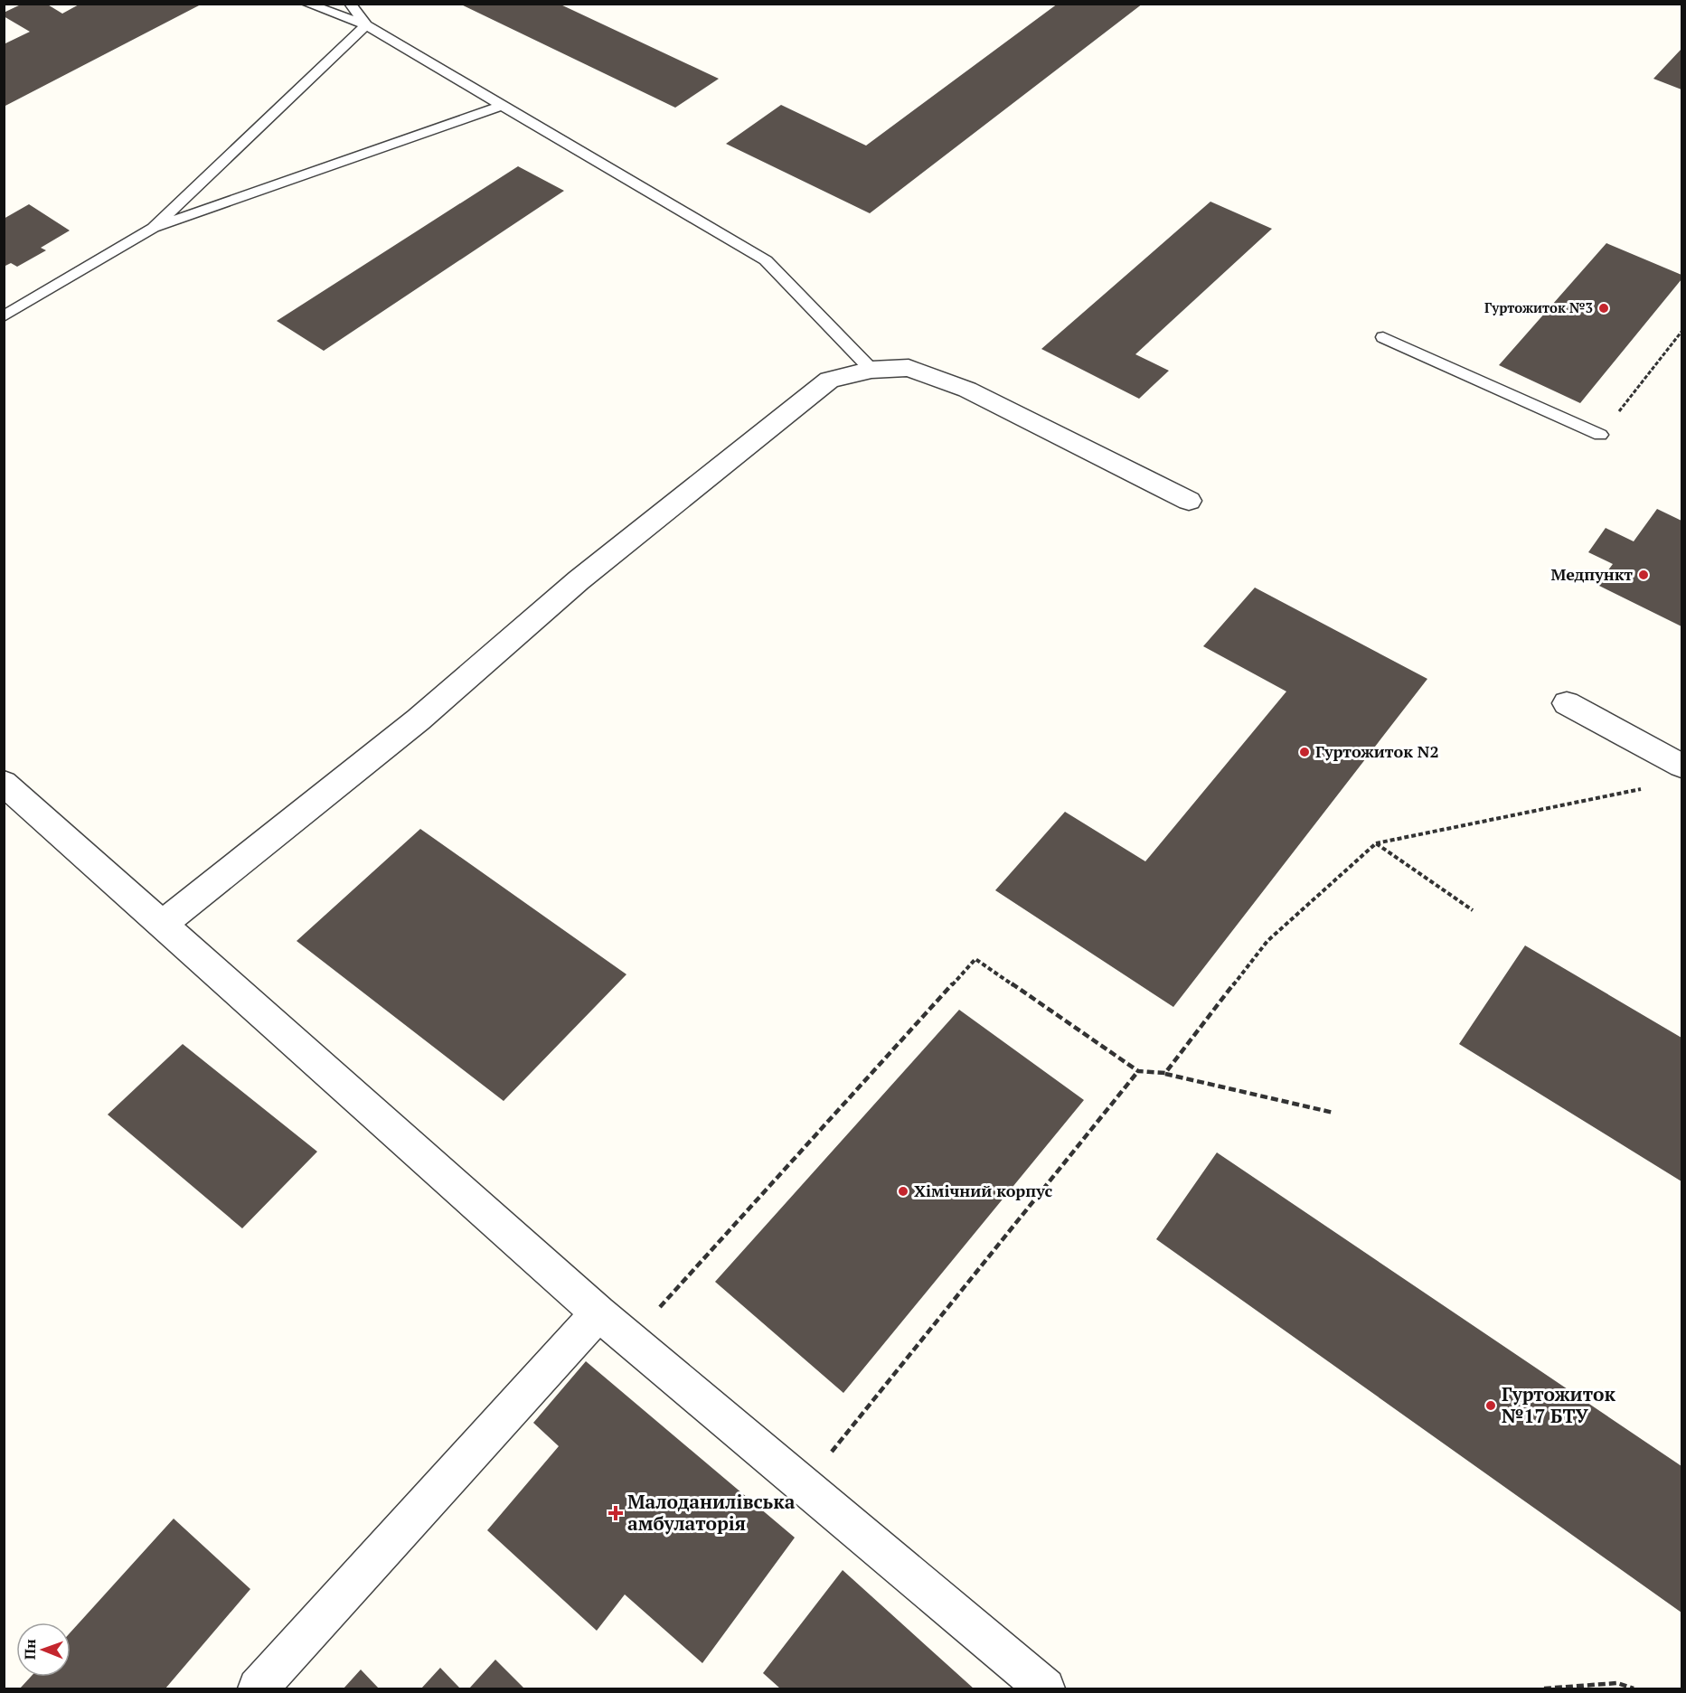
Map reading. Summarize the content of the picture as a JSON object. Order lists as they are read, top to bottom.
{
  "places": {
    "other": [
      "Гуртожиток №3",
      "Медпункт",
      "Гуртожиток N2",
      "Хімічний корпус",
      "Гуртожиток №17 БТУ"
    ],
    "health": ["Малоданилівська амбулаторія"]
  },
  "north": "left"
}
